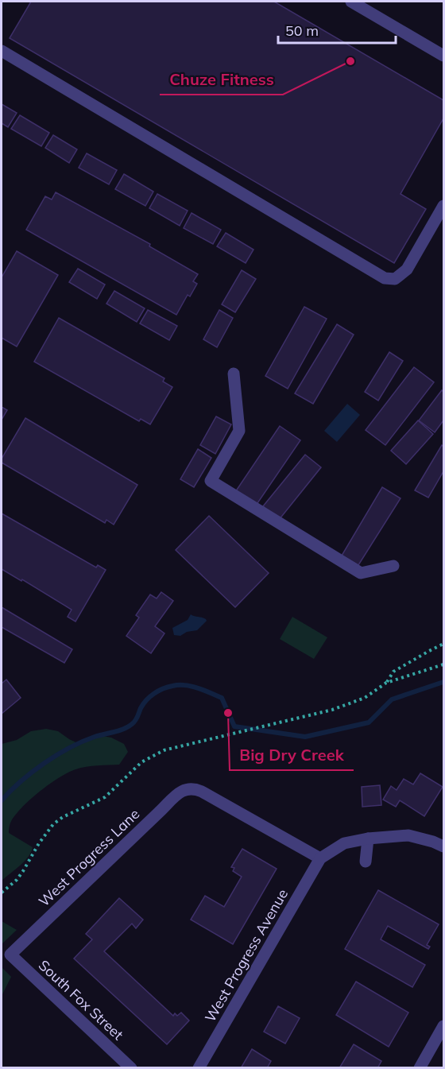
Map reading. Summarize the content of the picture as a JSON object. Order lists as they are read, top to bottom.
{
  "streets": {
    "street": ["West Progress Lane", "West Progress Avenue", "South Fox Street"]
  },
  "crossings": [
    ["West Progress Lane", "West Progress Avenue"],
    ["West Progress Lane", "South Fox Street"]
  ],
  "places": ["Chuze Fitness", "Big Dry Creek"],
  "scale_bar": "50 m"
}
